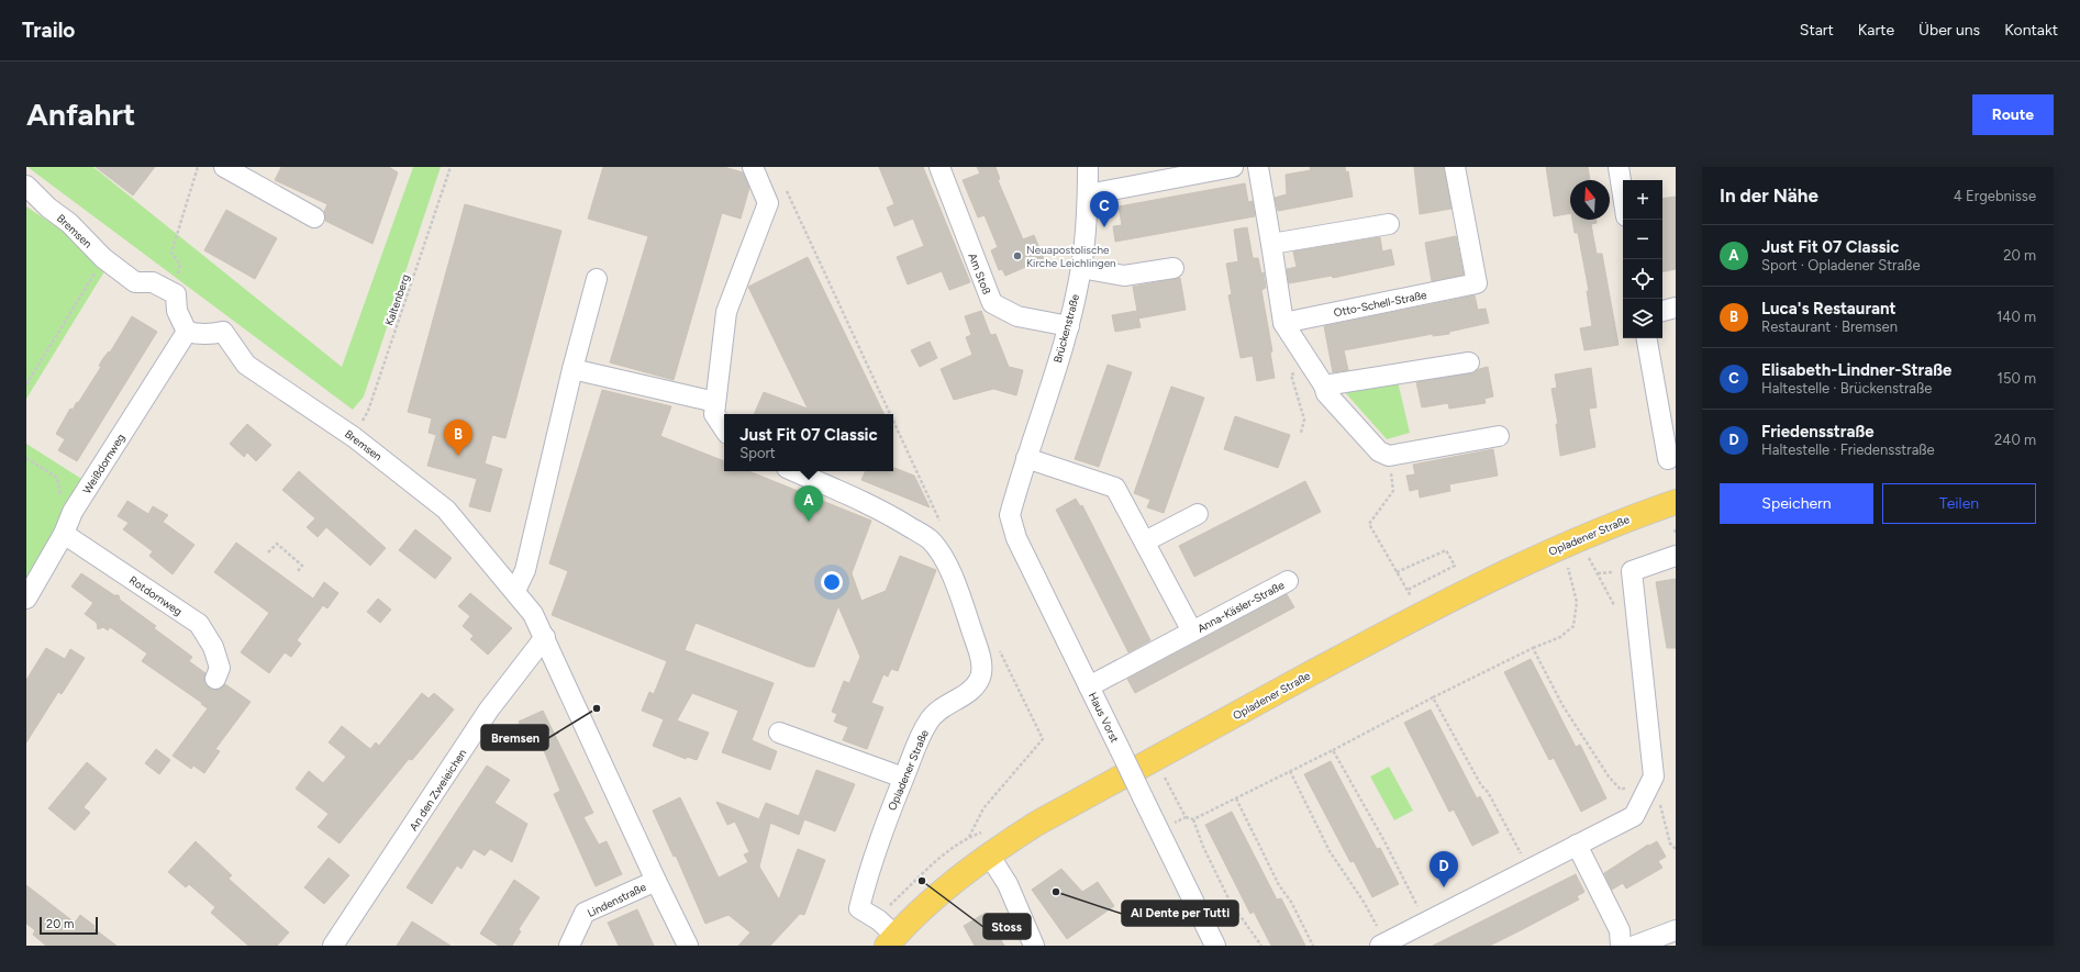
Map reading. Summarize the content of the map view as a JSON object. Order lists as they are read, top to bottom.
{
  "streets": {
    "main road": ["Opladener Straße"],
    "street": [
      "Bremsen",
      "Am Stoß",
      "Otto-Schell-Straße",
      "Brückenstraße",
      "Weißdornweg",
      "Rotdornweg",
      "Anna-Käsler-Straße",
      "Haus Vorst",
      "An den Zweieichen",
      "Lindenstraße"
    ],
    "path": ["Kaltenberg"]
  },
  "crossings": [
    ["Bremsen", "Kaltenberg"],
    ["Bremsen", "Weißdornweg"],
    ["Bremsen", "An den Zweieichen"],
    ["Bremsen", "Lindenstraße"],
    ["Am Stoß", "Brückenstraße"],
    ["Brückenstraße", "Anna-Käsler-Straße"],
    ["Brückenstraße", "Haus Vorst"],
    ["Weißdornweg", "Rotdornweg"],
    ["Anna-Käsler-Straße", "Haus Vorst"]
  ],
  "places": [
    "Neuapostolische Kirche Leichlingen",
    "Bremsen",
    "Stoss",
    "AI Dente per Tutti"
  ],
  "scale_bar": "20 m",
  "north": "top",
  "page": {
    "header": "Trailo",
    "nav": [
      "Start",
      "Karte",
      "Über uns",
      "Kontakt"
    ],
    "buttons": [
      "Route",
      ["Speichern", "Teilen"]
    ],
    "title": "Anfahrt",
    "heading": ["In der Nähe", "4 Ergebnisse"],
    "map_buttons": ["+", "−"],
    "pins": [
      "C",
      "B",
      "A",
      "D"
    ],
    "list": [
      {
        "mark": "A",
        "name": "Just Fit 07 Classic",
        "note": "Sport · Opladener Straße",
        "value": "20 m"
      },
      {
        "mark": "B",
        "name": "Luca's Restaurant",
        "note": "Restaurant · Bremsen",
        "value": "140 m"
      },
      {
        "mark": "C",
        "name": "Elisabeth-Lindner-Straße",
        "note": "Haltestelle · Brückenstraße",
        "value": "150 m"
      },
      {
        "mark": "D",
        "name": "Friedensstraße",
        "note": "Haltestelle · Friedensstraße",
        "value": "240 m"
      }
    ],
    "popup": ["Just Fit 07 Classic", "Sport"],
    "scale": "20 m"
  }
}
